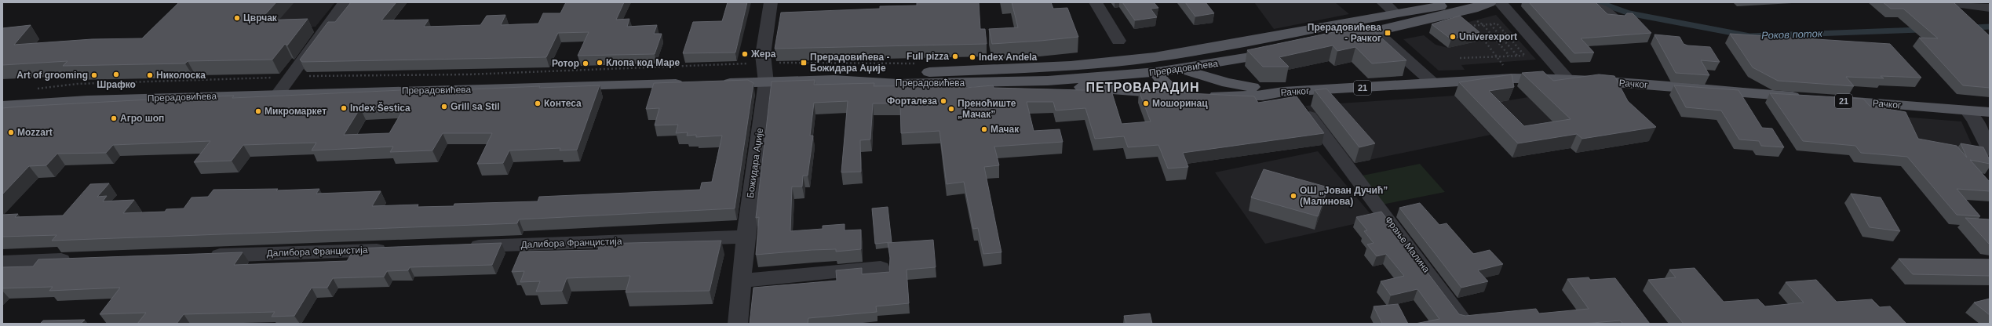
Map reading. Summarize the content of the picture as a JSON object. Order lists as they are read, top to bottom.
{
  "streets": {
    "main road": ["Прерадовићева", "Рачког", "21"],
    "street": ["Божидара Аџије", "Далибора Францистија", "Фрање Малина"]
  },
  "crossings": [
    ["Прерадовићева", "21"],
    ["Прерадовићева", "Божидара Аџије"],
    ["Рачког", "21"],
    ["Рачког", "Фрање Малина"],
    ["21", "Фрање Малина"],
    ["Божидара Аџије", "Далибора Францистија"]
  ],
  "districts": ["ПЕТРОВАРАДИН"],
  "water": ["Роков поток"],
  "places": {
    "other": [
      "Цврчак",
      "Univerexport",
      "Жера",
      "Full pizza",
      "Index Andela",
      "Клопа код Маре",
      "Ротор",
      "Шрафко",
      "Art of grooming",
      "Николоска",
      "Форталеза",
      "Контеса",
      "Мошоринац",
      "Grill sa Stil",
      "Index Šestica",
      "Преноћиште „Мачак”",
      "Микромаркет",
      "Агро шоп",
      "Мачак",
      "Mozzart",
      "ОШ „Јован Дучић” (Малинова)"
    ],
    "transit": ["Прерадовићева - Рачког", "Прерадовићева - Божидара Аџије"]
  }
}
